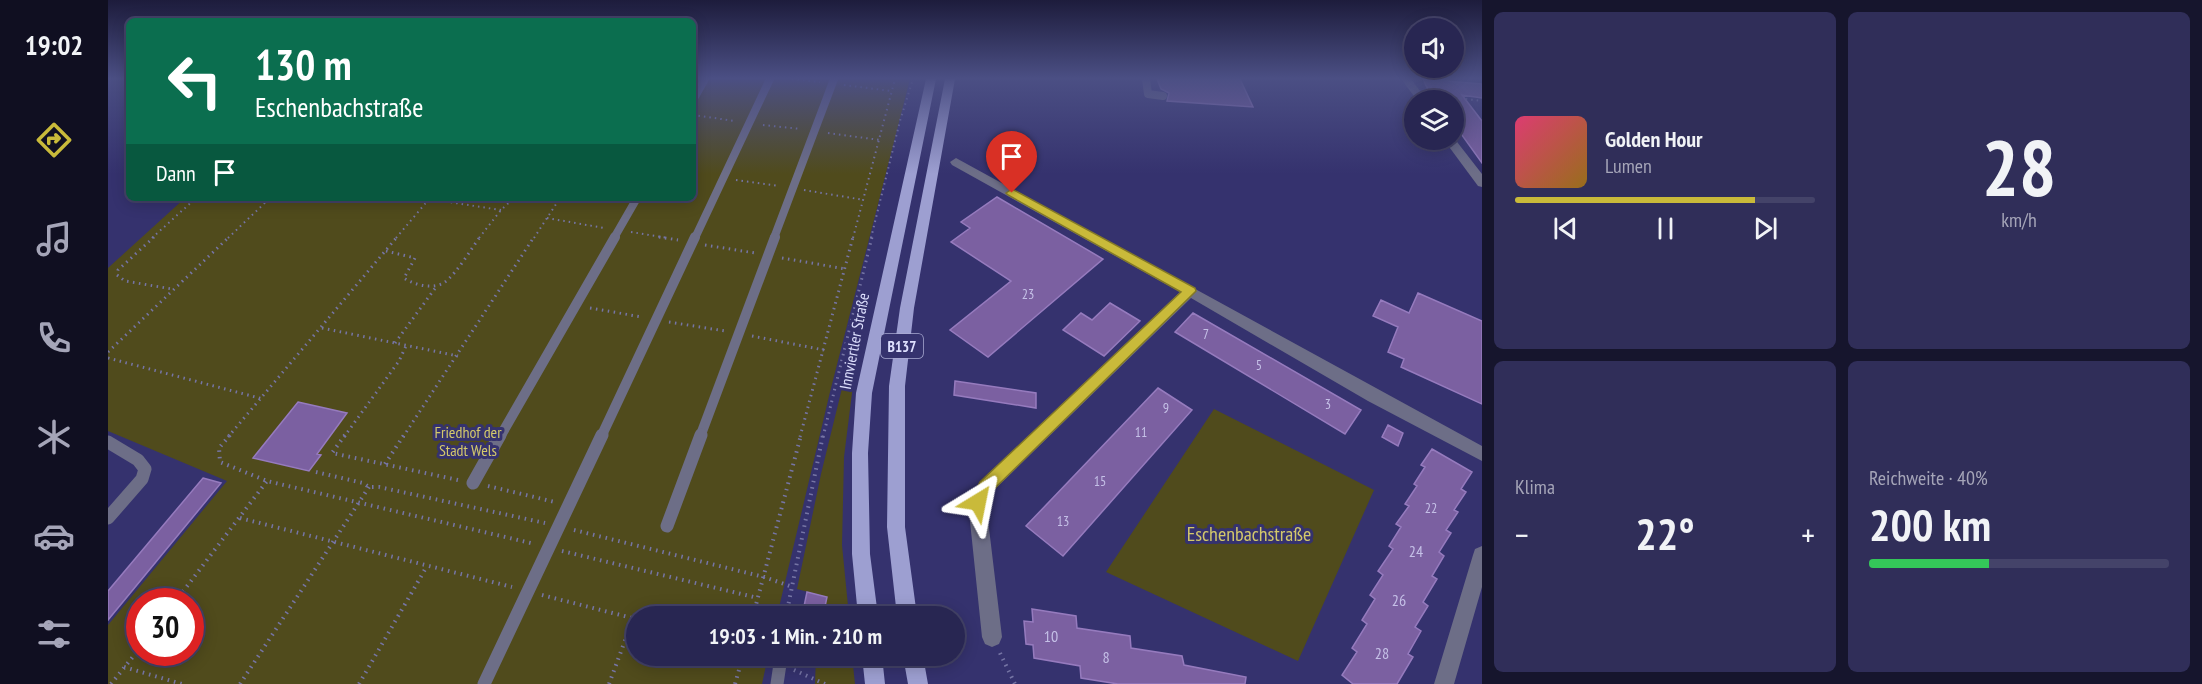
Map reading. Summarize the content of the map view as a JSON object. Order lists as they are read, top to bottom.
{
  "streets": {
    "main road": ["Innviertler Straße", "B137"]
  },
  "parks": ["Friedhof der Stadt Wels", "Eschenbachstraße"],
  "house_numbers": [
    "23",
    "7",
    "5",
    "3",
    "9",
    "11",
    "15",
    "22",
    "13",
    "24",
    "26",
    "10",
    "28",
    "8"
  ],
  "page": {
    "tabs": "19:02",
    "tile": [
      ["28", "km/h"],
      "Klima",
      ["Reichweite · 40%", "200 km"]
    ],
    "turn": ["130 m", "Eschenbachstraße"],
    "song": ["Golden Hour", "Lumen"],
    "then": "Dann",
    "heat": ["−", "22°", "+"],
    "limit": "30",
    "trip": "19:03 · 1 Min. · 210 m"
  }
}
